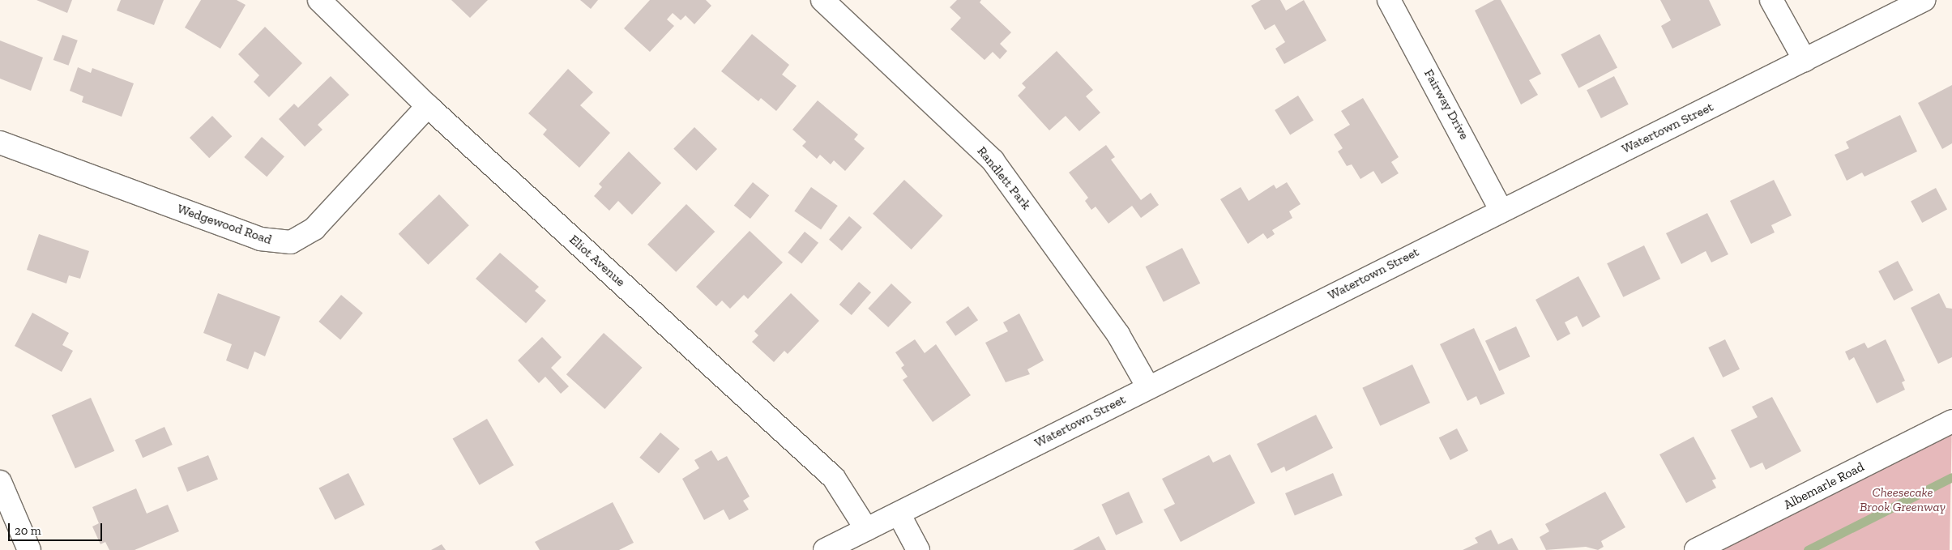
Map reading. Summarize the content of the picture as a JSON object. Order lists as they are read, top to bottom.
{
  "streets": {
    "street": [
      "Fairway Drive",
      "Watertown Street",
      "Randlett Park",
      "Wedgewood Road",
      "Eliot Avenue",
      "Albemarle Road"
    ]
  },
  "crossings": [
    ["Fairway Drive", "Watertown Street"],
    ["Watertown Street", "Randlett Park"],
    ["Watertown Street", "Eliot Avenue"],
    ["Wedgewood Road", "Eliot Avenue"]
  ],
  "parks": ["Cheesecake Brook Greenway"],
  "scale_bar": "20 m"
}
